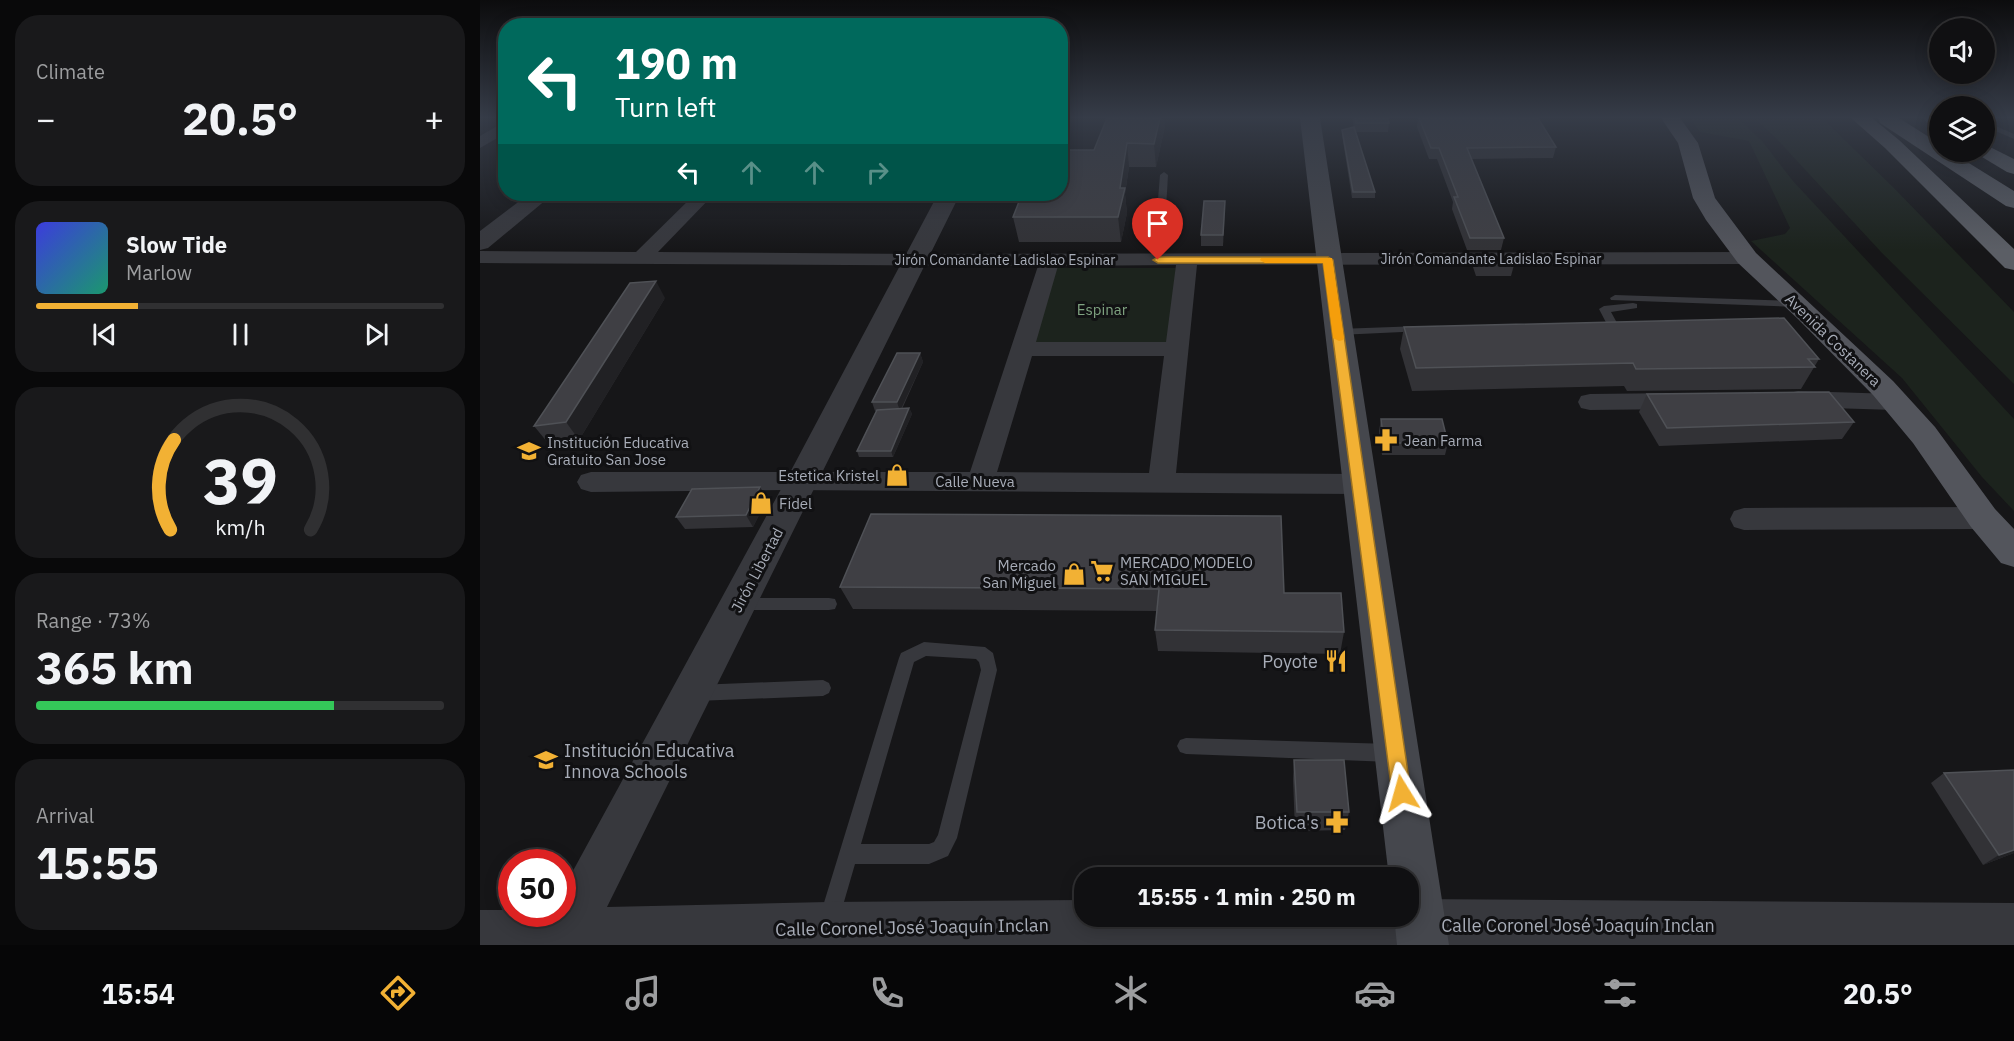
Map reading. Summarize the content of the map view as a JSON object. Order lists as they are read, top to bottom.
{
  "streets": {
    "main road": ["Avenida Costanera"],
    "street": [
      "Jirón Comandante Ladislao Espinar",
      "Calle Nueva",
      "Jirón Libertad",
      "Calle Coronel José Joaquín Inclan"
    ]
  },
  "crossings": [
    ["Jirón Comandante Ladislao Espinar", "Avenida Costanera"],
    ["Jirón Comandante Ladislao Espinar", "Jirón Libertad"],
    ["Calle Nueva", "Jirón Libertad"],
    ["Jirón Libertad", "Calle Coronel José Joaquín Inclan"]
  ],
  "parks": ["Espinar"],
  "places": {
    "pharmacy": ["Jean Farma", "Botica's"],
    "school or university": ["Institución Educativa Gratuito San Jose", "Institución Educativa Innova Schools"],
    "shop": ["Estetica Kristel", "Fidel", "Mercado San Miguel"],
    "supermarket": ["MERCADO MODELO SAN MIGUEL"],
    "restaurant": ["Poyote"]
  },
  "page": {
    "tile": [
      "Climate",
      ["Range · 73%", "365 km"],
      ["Arrival", "15:55"]
    ],
    "turn": ["190 m", "Turn left"],
    "heat": ["−", "20.5°", "+"],
    "song": ["Slow Tide", "Marlow"],
    "limit": "50",
    "trip": "15:55 · 1 min · 250 m",
    "tabs": ["15:54", "20.5°"],
    "gauge": ["39", "km/h"]
  }
}
